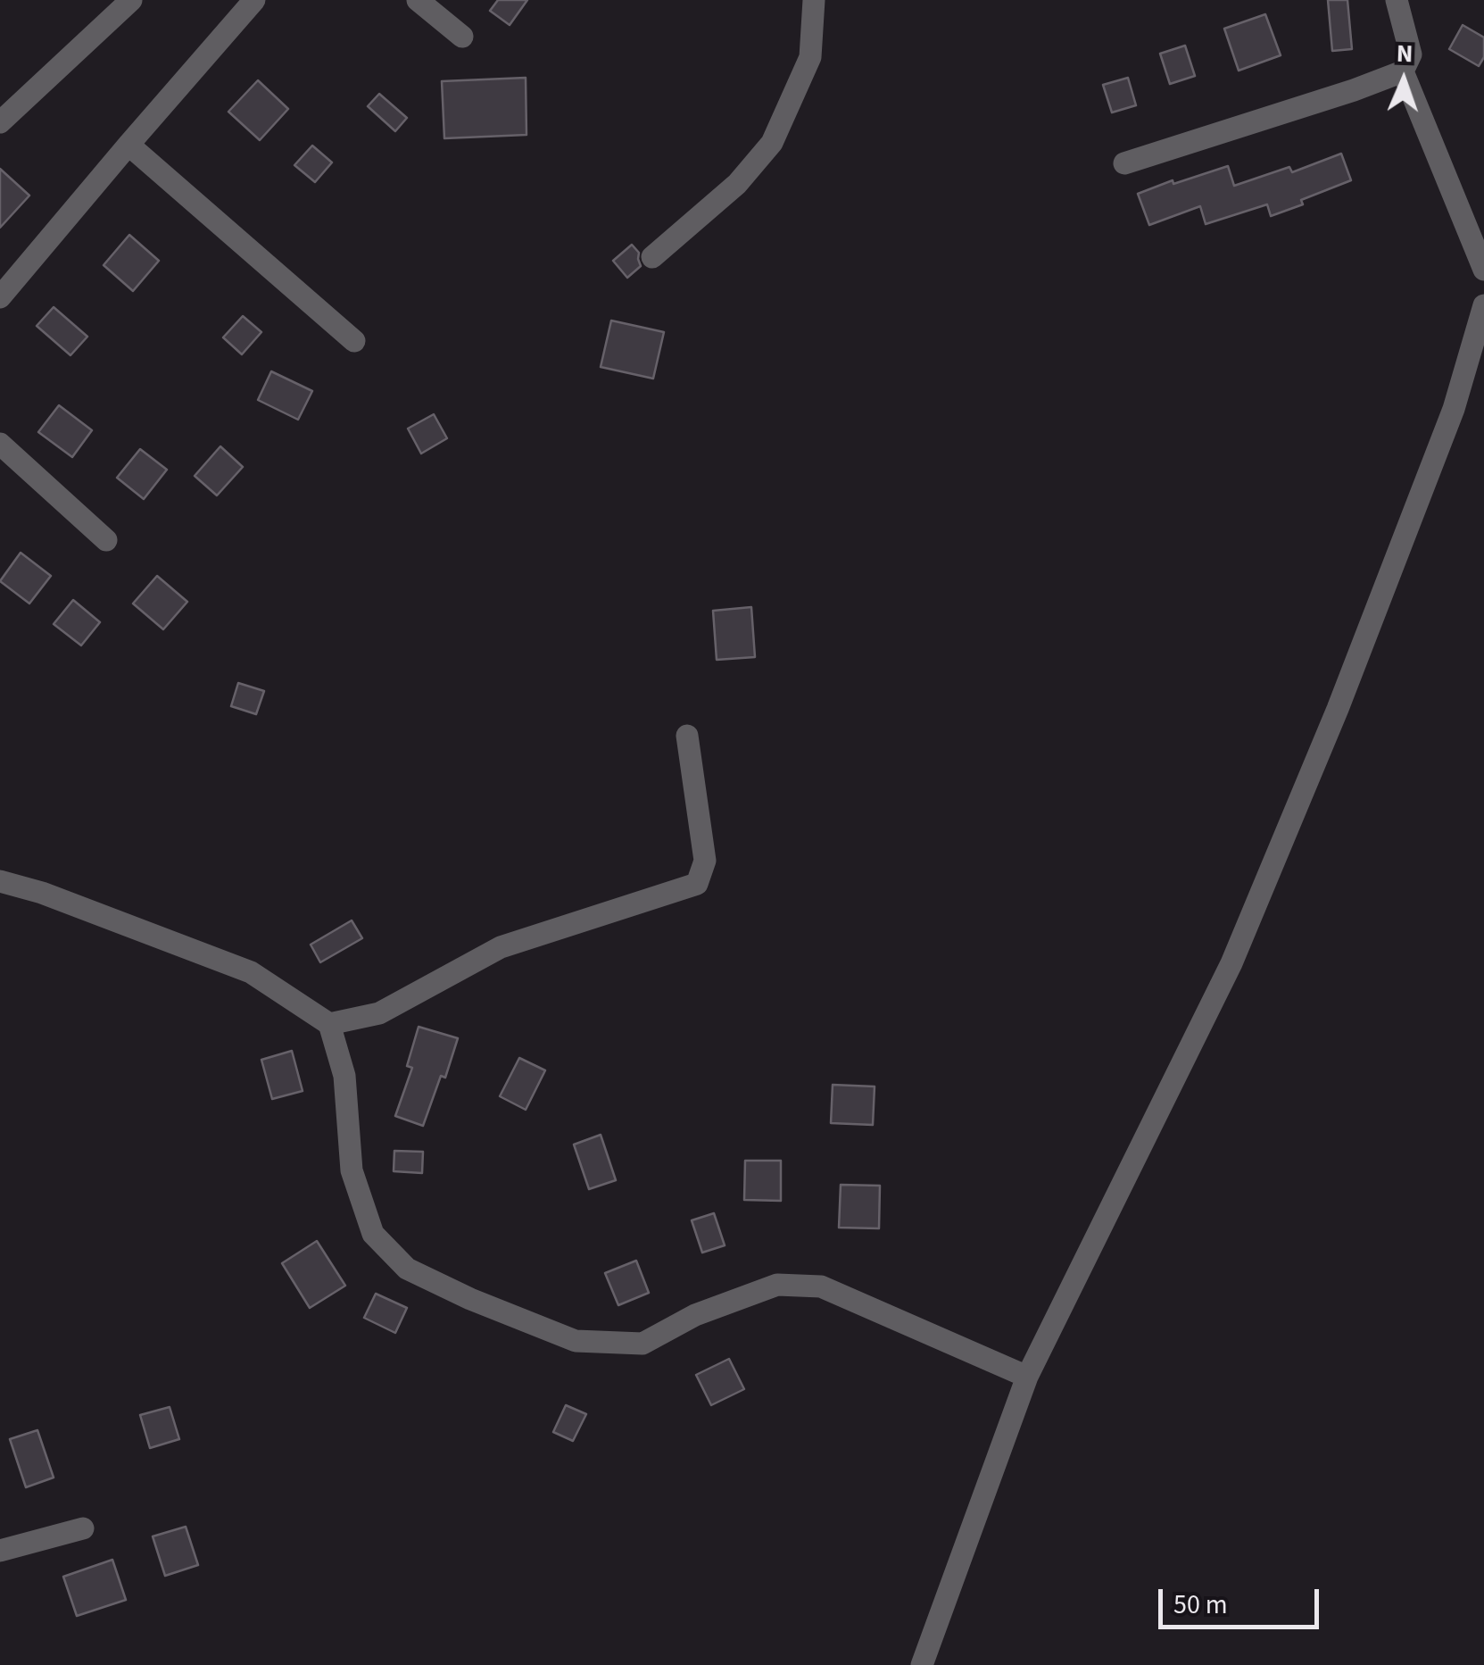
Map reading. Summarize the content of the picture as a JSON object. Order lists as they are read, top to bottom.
{
  "scale_bar": "50 m",
  "north": "top"
}
